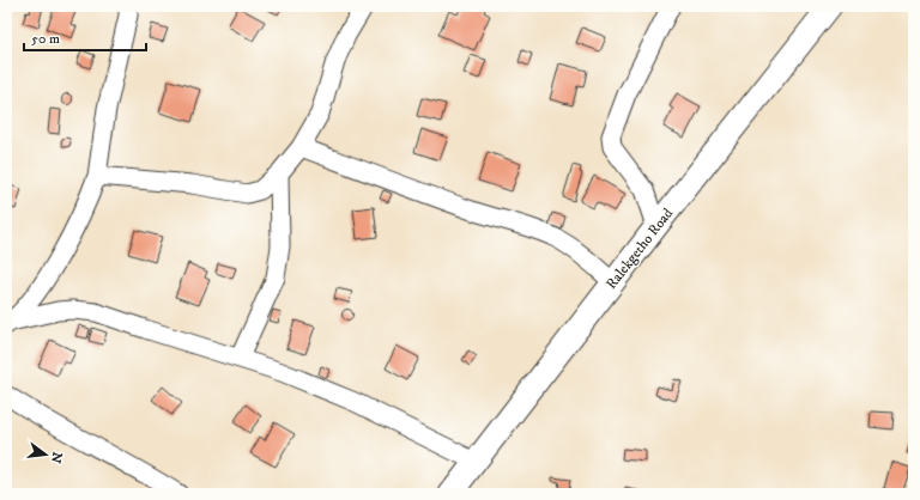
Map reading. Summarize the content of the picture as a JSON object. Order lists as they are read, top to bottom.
{
  "streets": {
    "main road": ["Ralekgetho Road"]
  },
  "scale_bar": "50 m",
  "north": "right"
}
